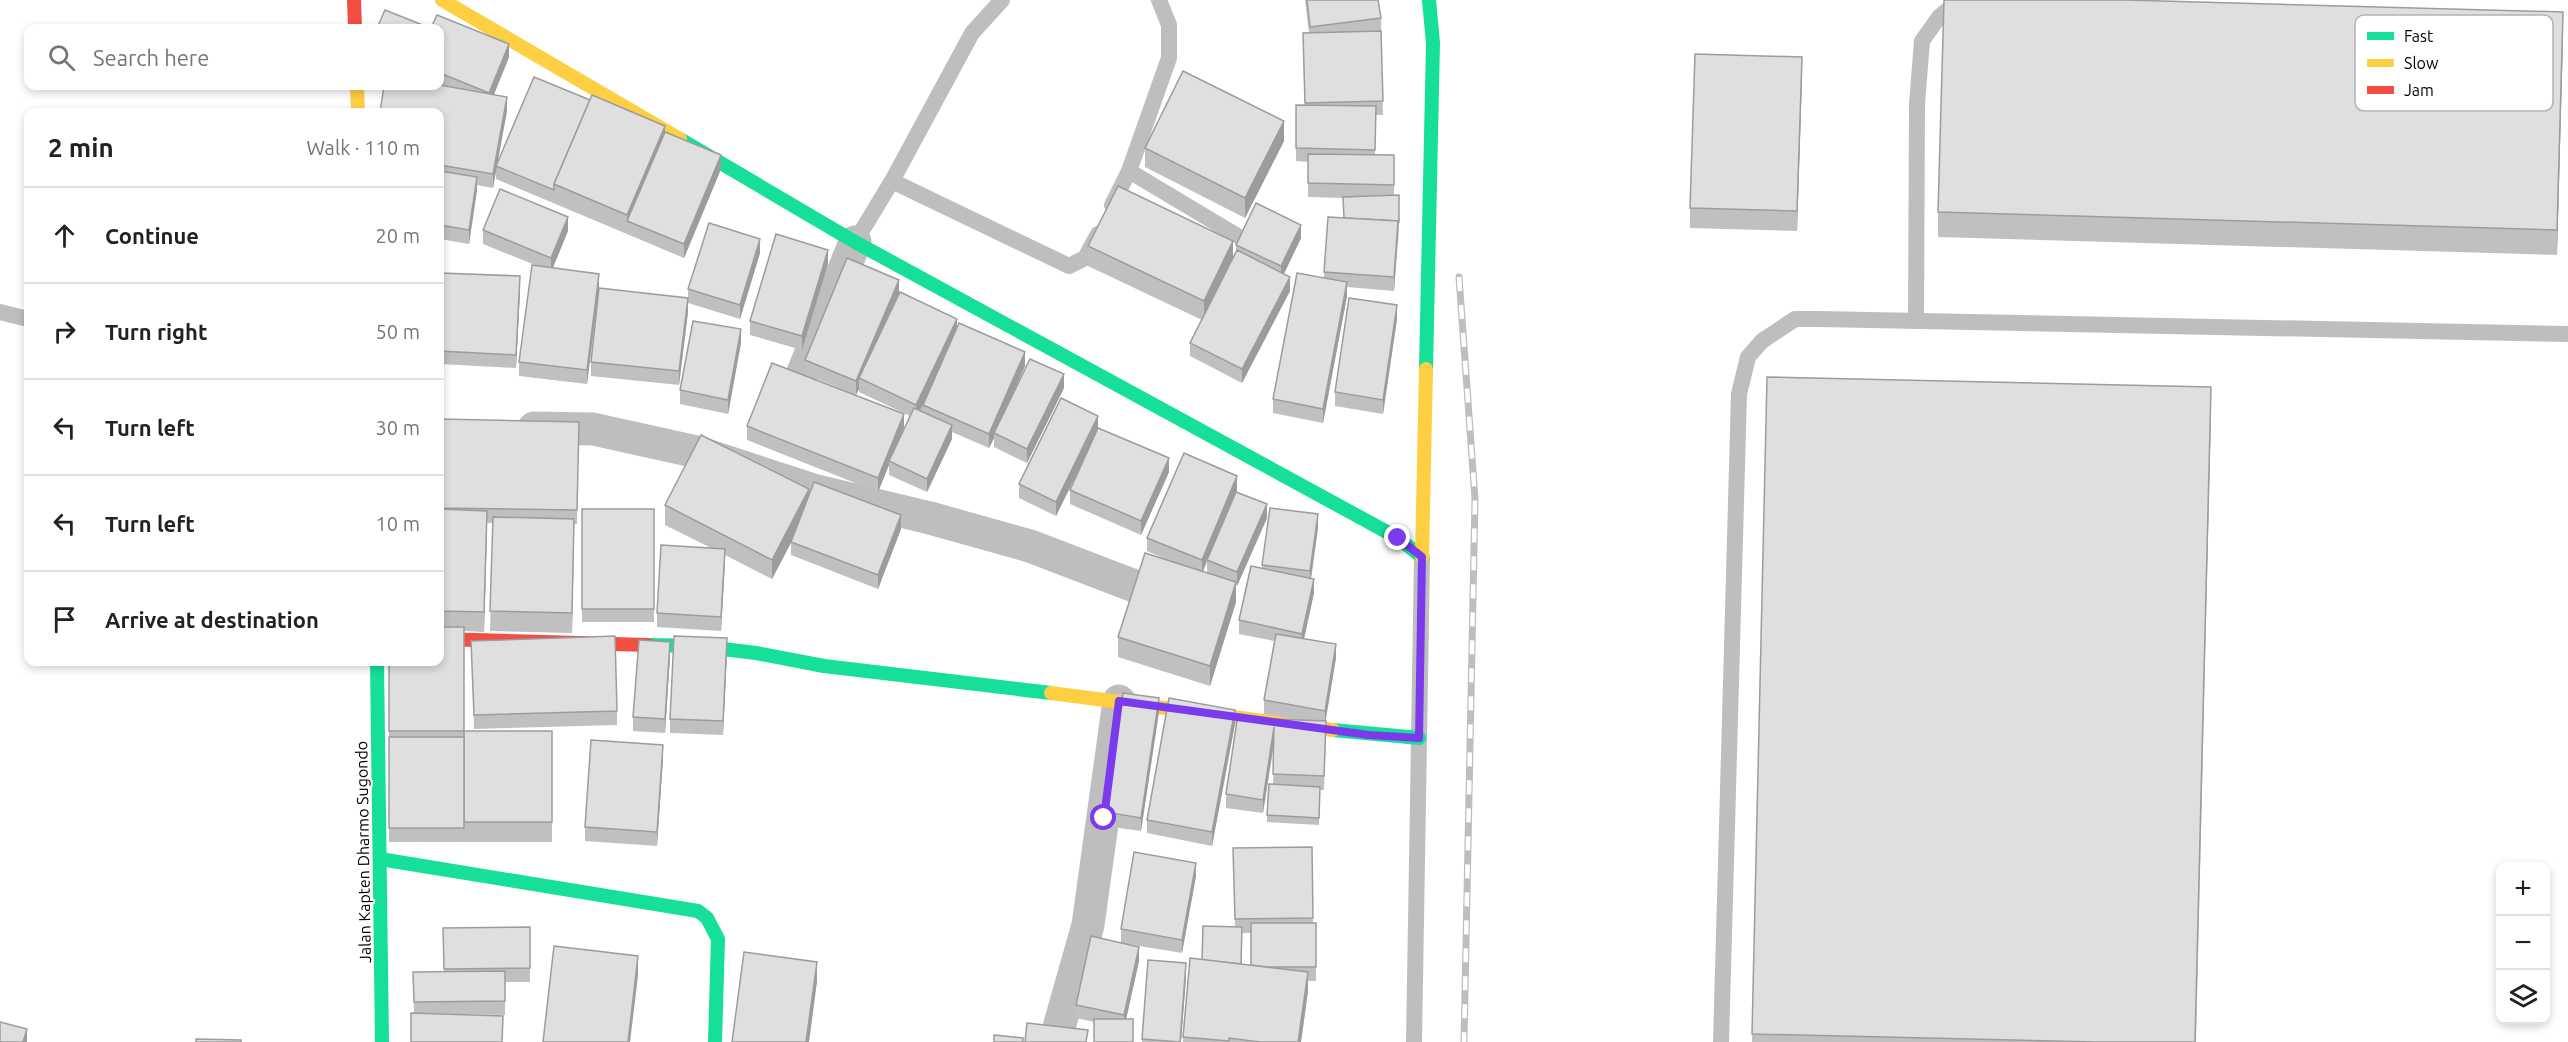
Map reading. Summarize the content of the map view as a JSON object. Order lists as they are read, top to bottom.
{
  "streets": {
    "street": ["Jalan Kapten Dharmo Sugondo"]
  },
  "legend": ["Fast", "Slow", "Jam"],
  "page": {
    "search": "Search here",
    "heading": ["2 min", "Walk · 110 m"],
    "list": [
      ["Continue", "20 m"],
      ["Turn right", "50 m"],
      ["Turn left", "30 m"],
      ["Turn left", "10 m"],
      "Arrive at destination"
    ],
    "map_buttons": ["+", "−"]
  }
}
